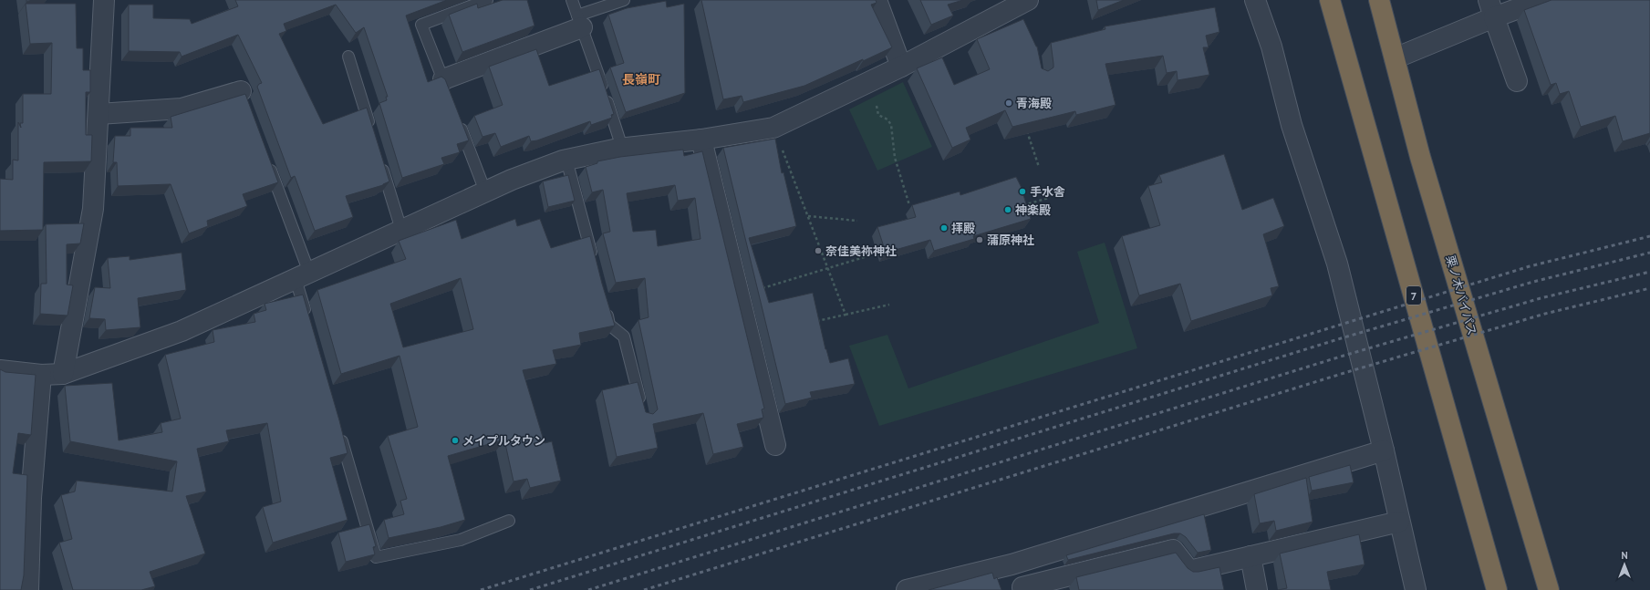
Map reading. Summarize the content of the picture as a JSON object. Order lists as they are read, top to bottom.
{
  "streets": {
    "highway": ["7", "栗ノ木バイパス"]
  },
  "districts": ["長嶺町"],
  "places": [
    "青海殿",
    "手水舎",
    "神楽殿",
    "拝殿",
    "蒲原神社",
    "奈佳美祢神社",
    "メイプルタウン"
  ],
  "north": "top"
}
